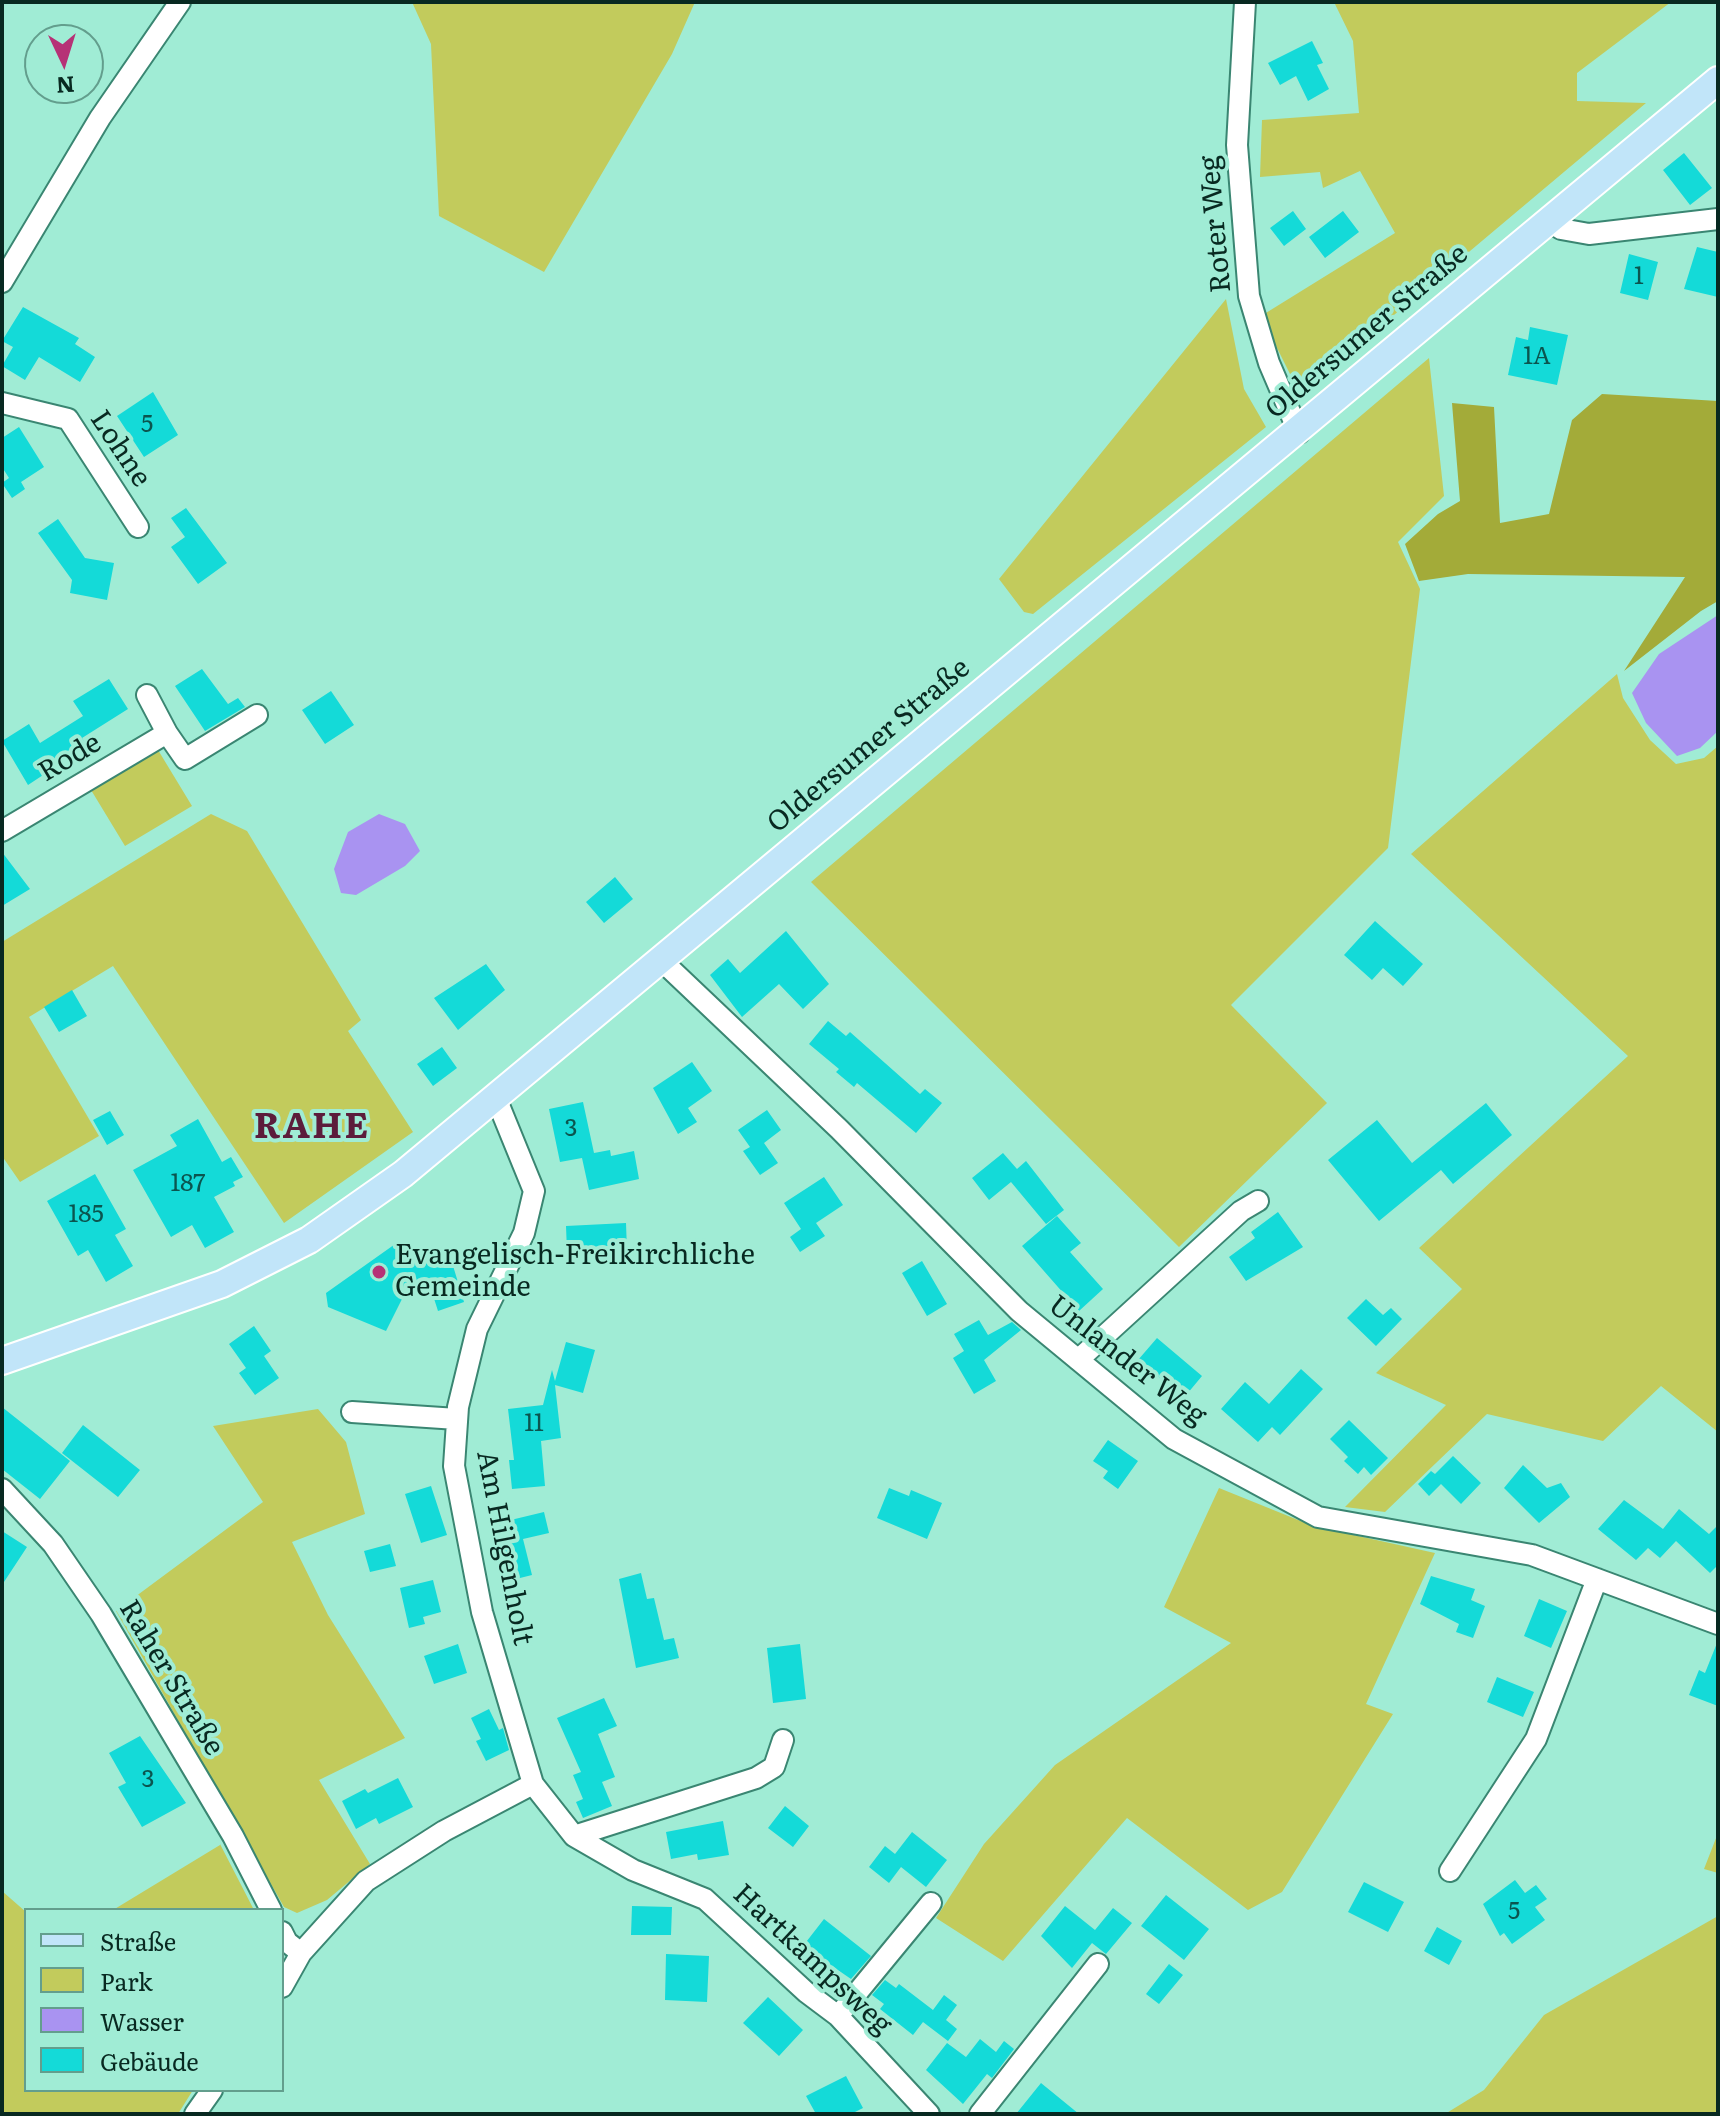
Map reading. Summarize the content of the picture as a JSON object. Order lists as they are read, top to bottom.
{
  "streets": {
    "main road": ["Oldersumer Straße"],
    "street": [
      "Roter Weg",
      "Lohne",
      "Rode",
      "Unlander Weg",
      "Am Hilgenholt",
      "Raher Straße",
      "Hartkampsweg"
    ]
  },
  "crossings": [
    ["Roter Weg", "Oldersumer Straße"],
    ["Oldersumer Straße", "Unlander Weg"],
    ["Oldersumer Straße", "Am Hilgenholt"],
    ["Am Hilgenholt", "Hartkampsweg"]
  ],
  "districts": ["RAHE"],
  "places": ["Evangelisch-Freikirchliche Gemeinde"],
  "house_numbers": [
    "1",
    "1A",
    "5",
    "3",
    "187",
    "185",
    "11",
    "3",
    "5"
  ],
  "legend": [
    "Straße",
    "Park",
    "Wasser",
    "Gebäude"
  ],
  "north": "bottom"
}
